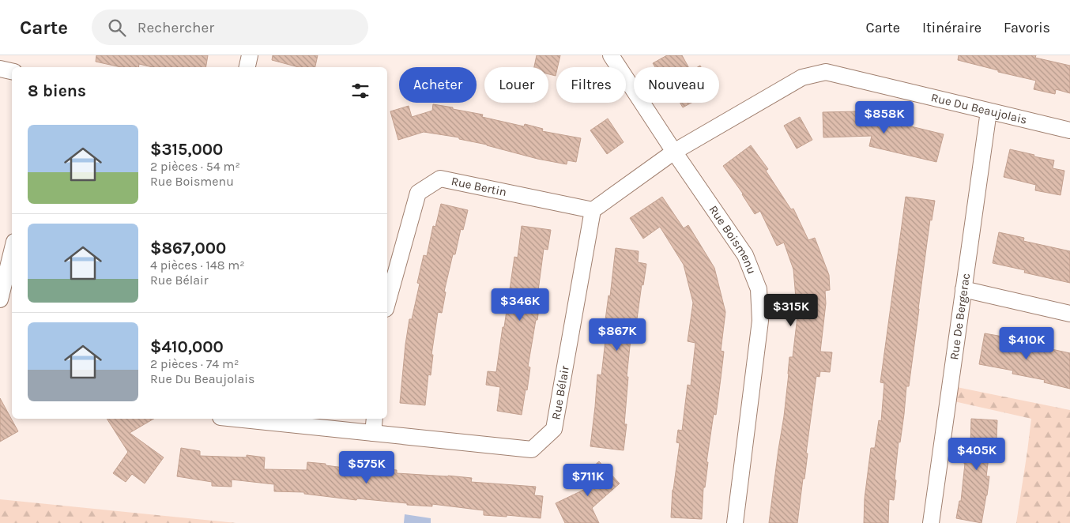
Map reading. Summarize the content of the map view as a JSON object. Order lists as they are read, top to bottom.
{
  "streets": {
    "street": [
      "Rue Du Beaujolais",
      "Rue Bertin",
      "Rue Boismenu",
      "Rue De Bergerac",
      "Rue Bélair"
    ]
  },
  "crossings": [
    ["Rue Du Beaujolais", "Rue Boismenu"],
    ["Rue Du Beaujolais", "Rue De Bergerac"],
    ["Rue Bertin", "Rue Bélair"]
  ],
  "page": {
    "header": "Carte",
    "search": "Rechercher",
    "nav": ["Carte", "Itinéraire", "Favoris"],
    "chip": [
      "Acheter",
      "Louer",
      "Filtres",
      "Nouveau"
    ],
    "heading": "8 biens",
    "price": [
      "$858K",
      "$346K",
      "$315K",
      "$867K",
      "$410K",
      "$405K",
      "$575K",
      "$711K"
    ],
    "list": [
      {
        "name": "$315,000",
        "note": "2 pièces · 54 m² · Rue Boismenu"
      },
      {
        "name": "$867,000",
        "note": "4 pièces · 148 m² · Rue Bélair"
      },
      {
        "name": "$410,000",
        "note": "2 pièces · 74 m² · Rue Du Beaujolais"
      }
    ]
  }
}
